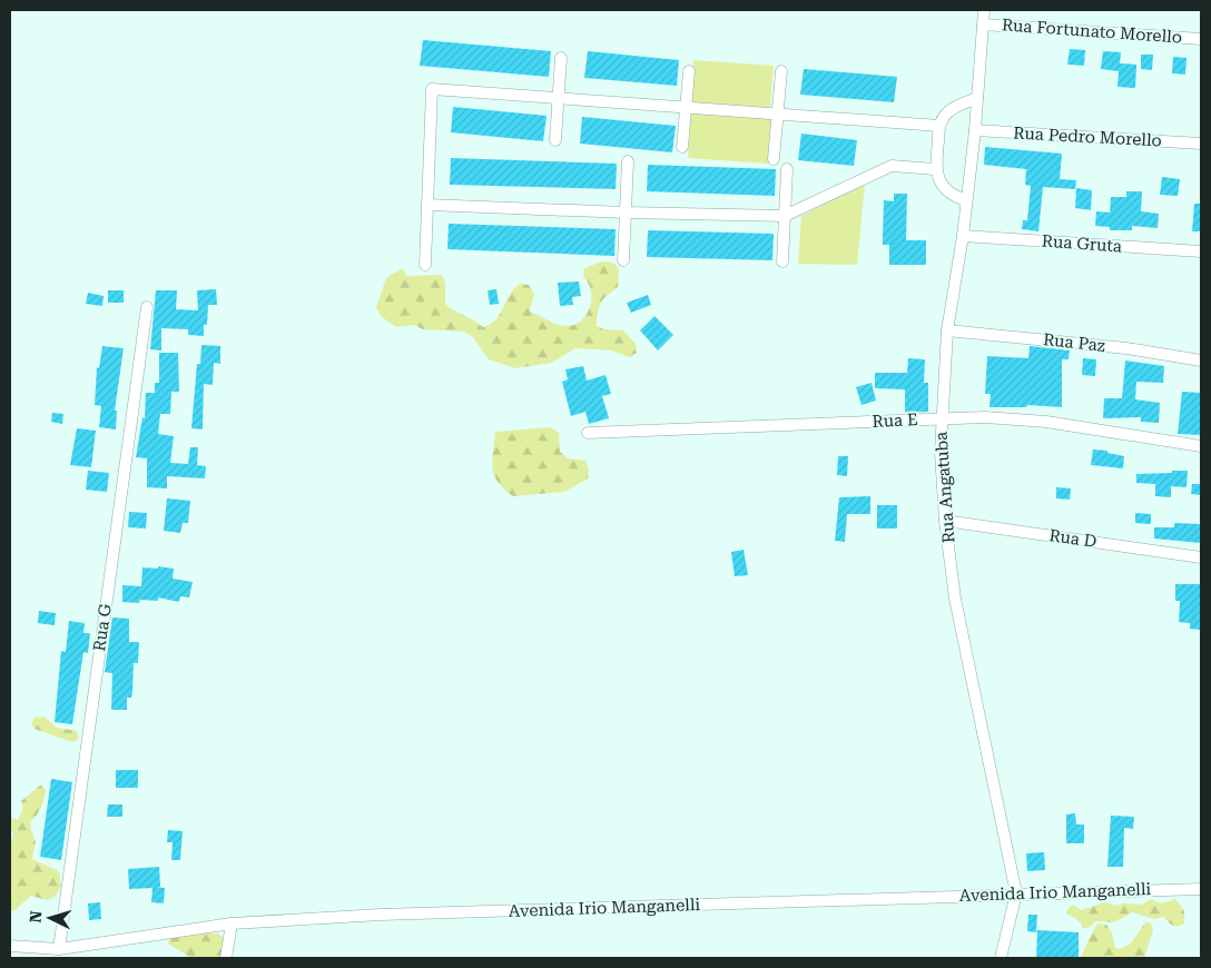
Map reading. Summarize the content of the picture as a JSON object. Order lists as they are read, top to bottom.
{
  "streets": {
    "street": [
      "Rua Fortunato Morello",
      "Rua Pedro Morello",
      "Rua Gruta",
      "Rua Paz",
      "Rua E",
      "Rua Angatuba",
      "Rua D",
      "Rua G",
      "Avenida Irio Manganelli"
    ]
  },
  "crossings": [
    ["Rua Fortunato Morello", "Rua Angatuba"],
    ["Rua Pedro Morello", "Rua Angatuba"],
    ["Rua Gruta", "Rua Angatuba"],
    ["Rua Paz", "Rua Angatuba"],
    ["Rua E", "Rua Angatuba"],
    ["Rua Angatuba", "Rua D"],
    ["Rua Angatuba", "Avenida Irio Manganelli"],
    ["Rua G", "Avenida Irio Manganelli"]
  ],
  "north": "left"
}
